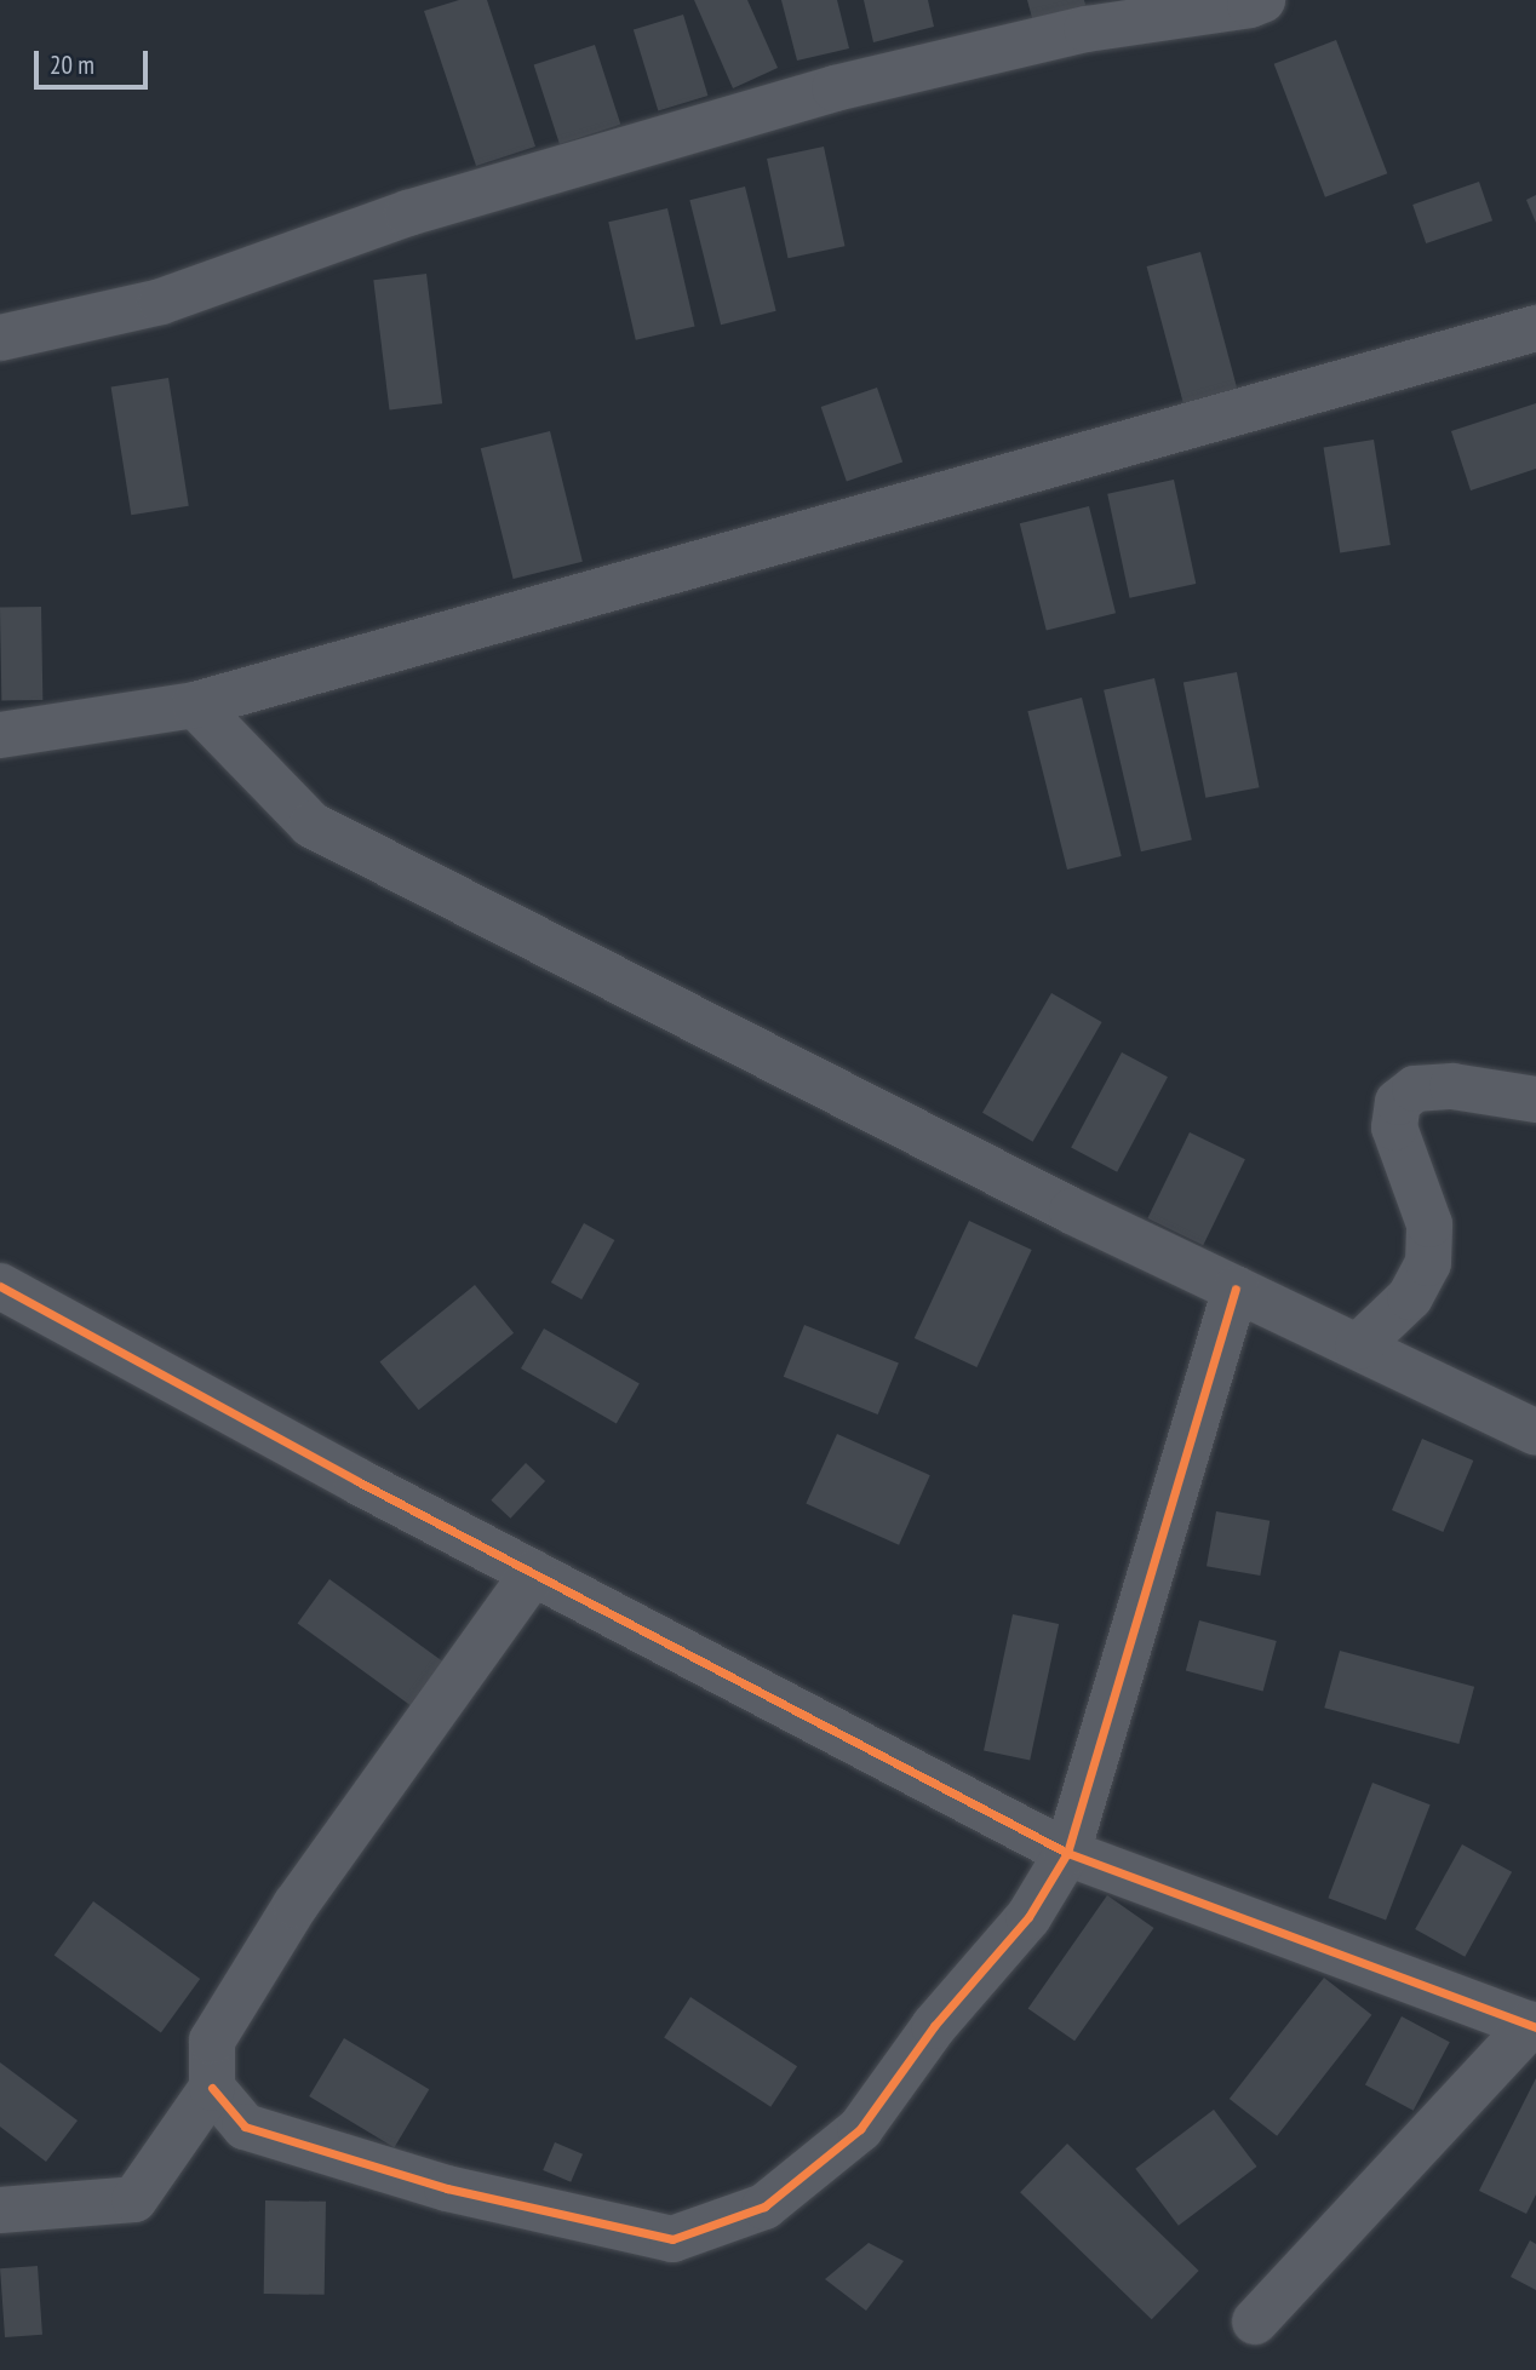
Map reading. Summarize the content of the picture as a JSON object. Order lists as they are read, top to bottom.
{
  "scale_bar": "20 m"
}
